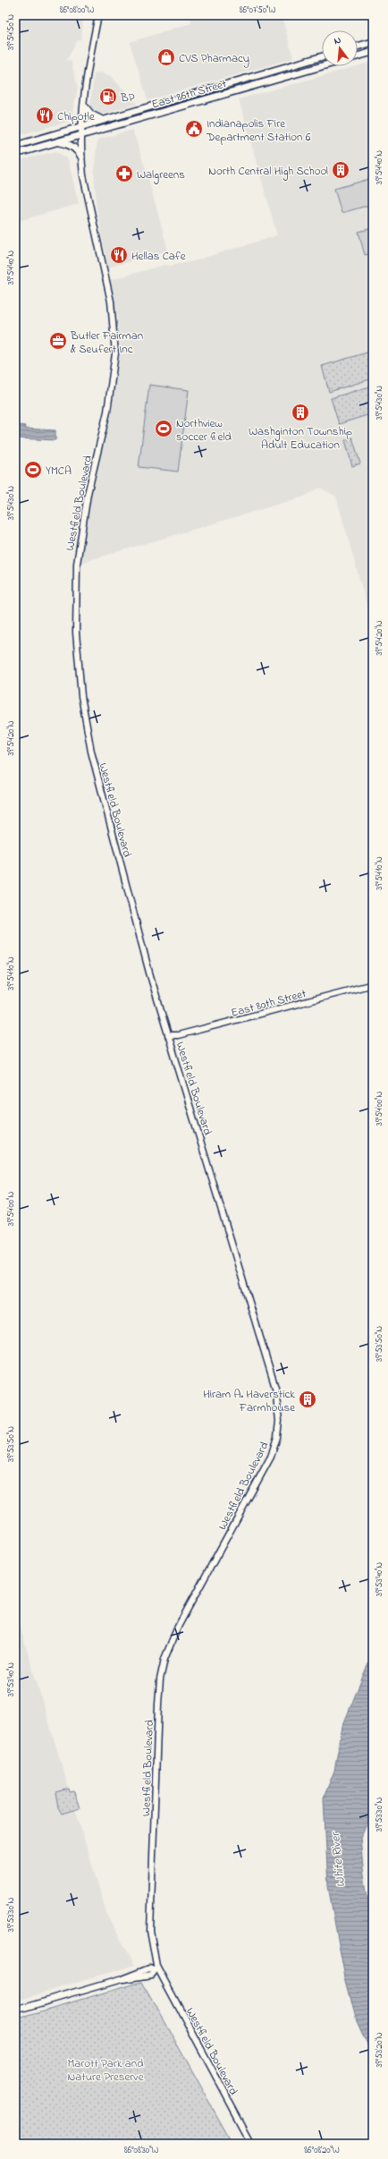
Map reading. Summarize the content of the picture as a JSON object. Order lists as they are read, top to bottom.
{
  "streets": {
    "main road": ["East 86th Street"],
    "street": ["Westfield Boulevard", "East 80th Street"]
  },
  "crossings": [
    ["East 86th Street", "Westfield Boulevard"],
    ["Westfield Boulevard", "East 80th Street"]
  ],
  "water": ["White River"],
  "parks": ["Marott Park and Nature Preserve"],
  "places": {
    "shop": ["CVS Pharmacy"],
    "fuel station": ["BP"],
    "restaurant": ["Chipotle", "Hellas Cafe"],
    "public building": ["Indianapolis Fire Department Station 6"],
    "building": ["North Central High School", "Washginton Township Adult Education", "Hiram A. Haverstick Farmhouse"],
    "pharmacy": ["Walgreens"],
    "office": ["Butler Fairman & Seufert Inc"],
    "sports": ["Northview soccer field", "YMCA"]
  },
  "north": "top",
  "coordinates": [
    "86°08'00\"W",
    "86°07'50\"W",
    "39°54'50\"N",
    "39°54'40\"N",
    "39°54'30\"N",
    "39°54'20\"N",
    "39°54'10\"N",
    "39°54'00\"N",
    "39°53'50\"N",
    "39°53'40\"N",
    "39°53'30\"N",
    "39°53'20\"N",
    "86°08'30\"W",
    "86°08'20\"W"
  ]
}
